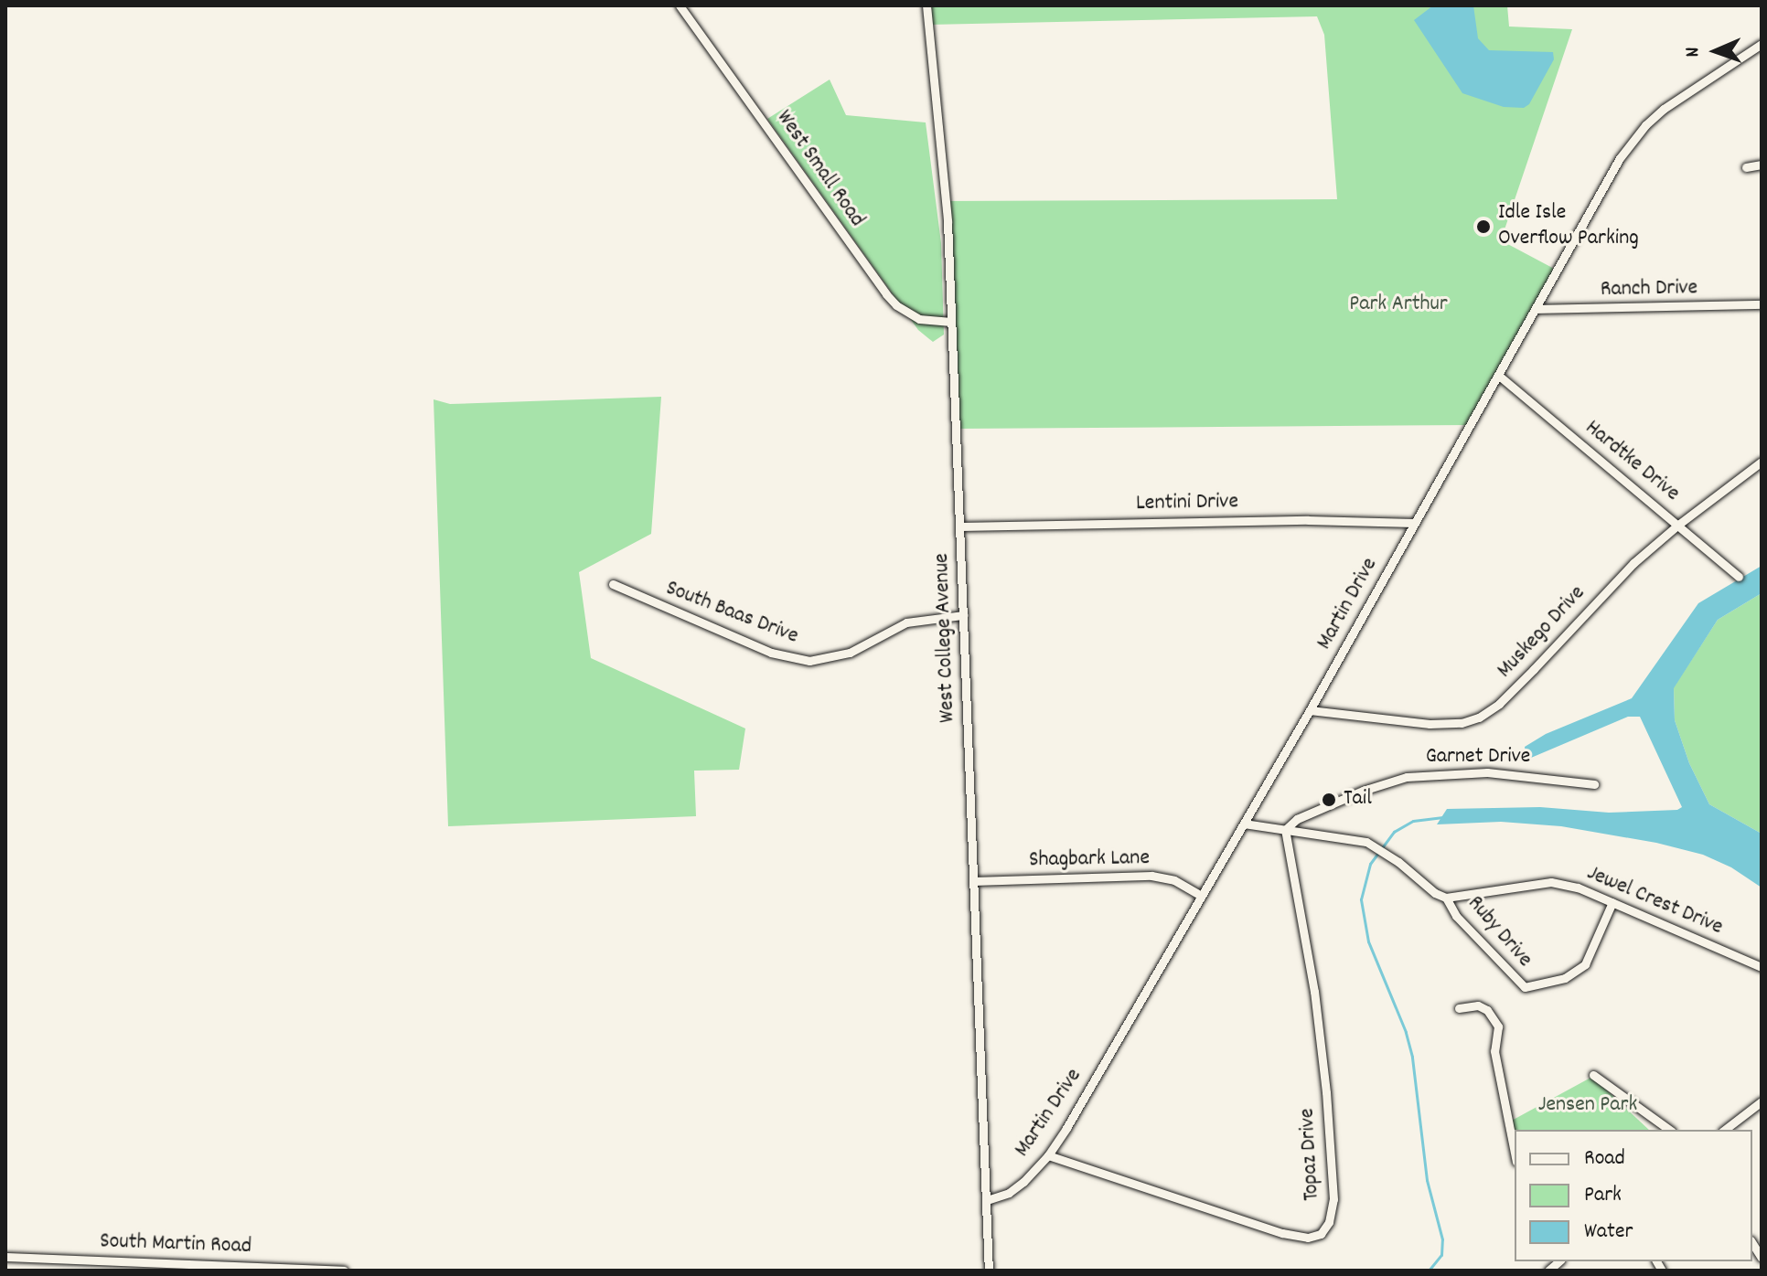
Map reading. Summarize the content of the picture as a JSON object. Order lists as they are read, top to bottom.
{
  "streets": {
    "street": [
      "West Small Road",
      "Ranch Drive",
      "Hardtke Drive",
      "Lentini Drive",
      "Martin Drive",
      "South Baas Drive",
      "Muskego Drive",
      "West College Avenue",
      "Garnet Drive",
      "Shagbark Lane",
      "Jewel Crest Drive",
      "Ruby Drive",
      "Topaz Drive",
      "South Martin Road"
    ]
  },
  "crossings": [
    ["West Small Road", "West College Avenue"],
    ["Ranch Drive", "Martin Drive"],
    ["Hardtke Drive", "Martin Drive"],
    ["Hardtke Drive", "Muskego Drive"],
    ["Lentini Drive", "Martin Drive"],
    ["Lentini Drive", "West College Avenue"],
    ["Martin Drive", "Muskego Drive"],
    ["Martin Drive", "West College Avenue"],
    ["Martin Drive", "Shagbark Lane"],
    ["Martin Drive", "Topaz Drive"],
    ["South Baas Drive", "West College Avenue"],
    ["West College Avenue", "Shagbark Lane"],
    ["Garnet Drive", "Topaz Drive"],
    ["Jewel Crest Drive", "Ruby Drive"]
  ],
  "parks": ["Park Arthur", "Jensen Park"],
  "places": ["Idle Isle Overflow Parking", "Tail"],
  "legend": ["Road", "Park", "Water"],
  "north": "left"
}
